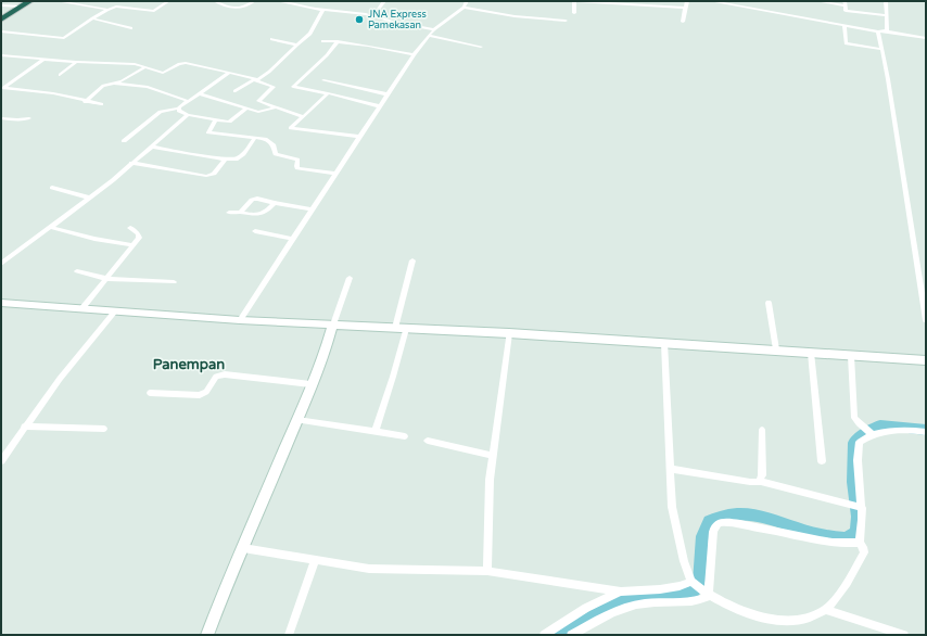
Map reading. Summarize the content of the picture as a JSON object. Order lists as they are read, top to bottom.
{
  "districts": ["Panempan"],
  "places": ["JNA Express Pamekasan"]
}
